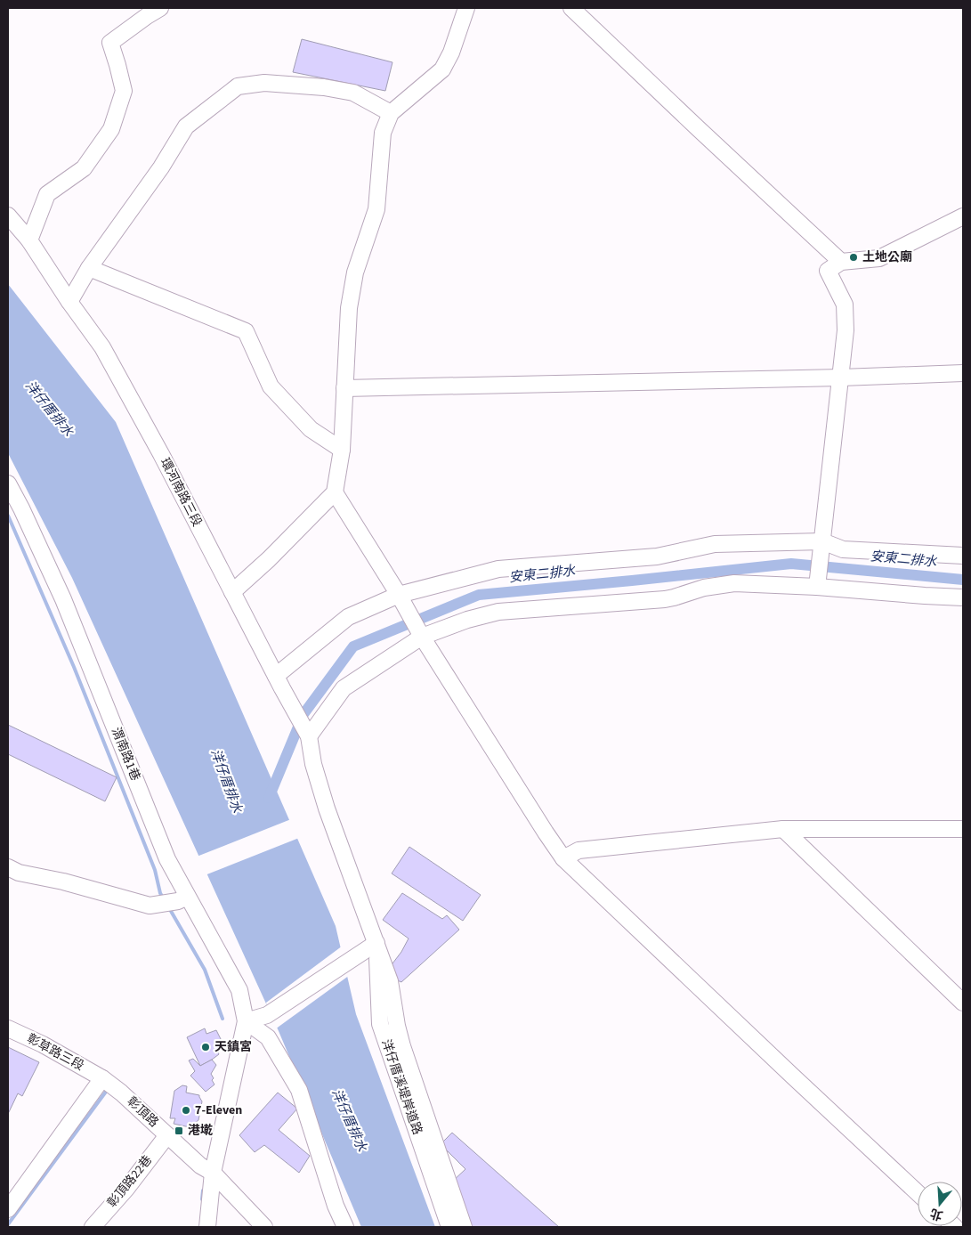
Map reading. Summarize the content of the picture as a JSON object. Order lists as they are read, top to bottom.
{
  "streets": {
    "street": [
      "環河南路三段",
      "渭南路1巷",
      "彰草路三段",
      "洋仔厝溪堤岸道路",
      "彰頂路",
      "彰頂路22巷"
    ]
  },
  "crossings": [
    ["彰草路三段", "彰頂路"],
    ["彰頂路", "彰頂路22巷"]
  ],
  "water": ["洋仔厝排水", "安東二排水"],
  "places": {
    "other": ["土地公廟", "天鎮宮", "7-Eleven"],
    "transit": ["港墘"]
  },
  "north": "bottom"
}
